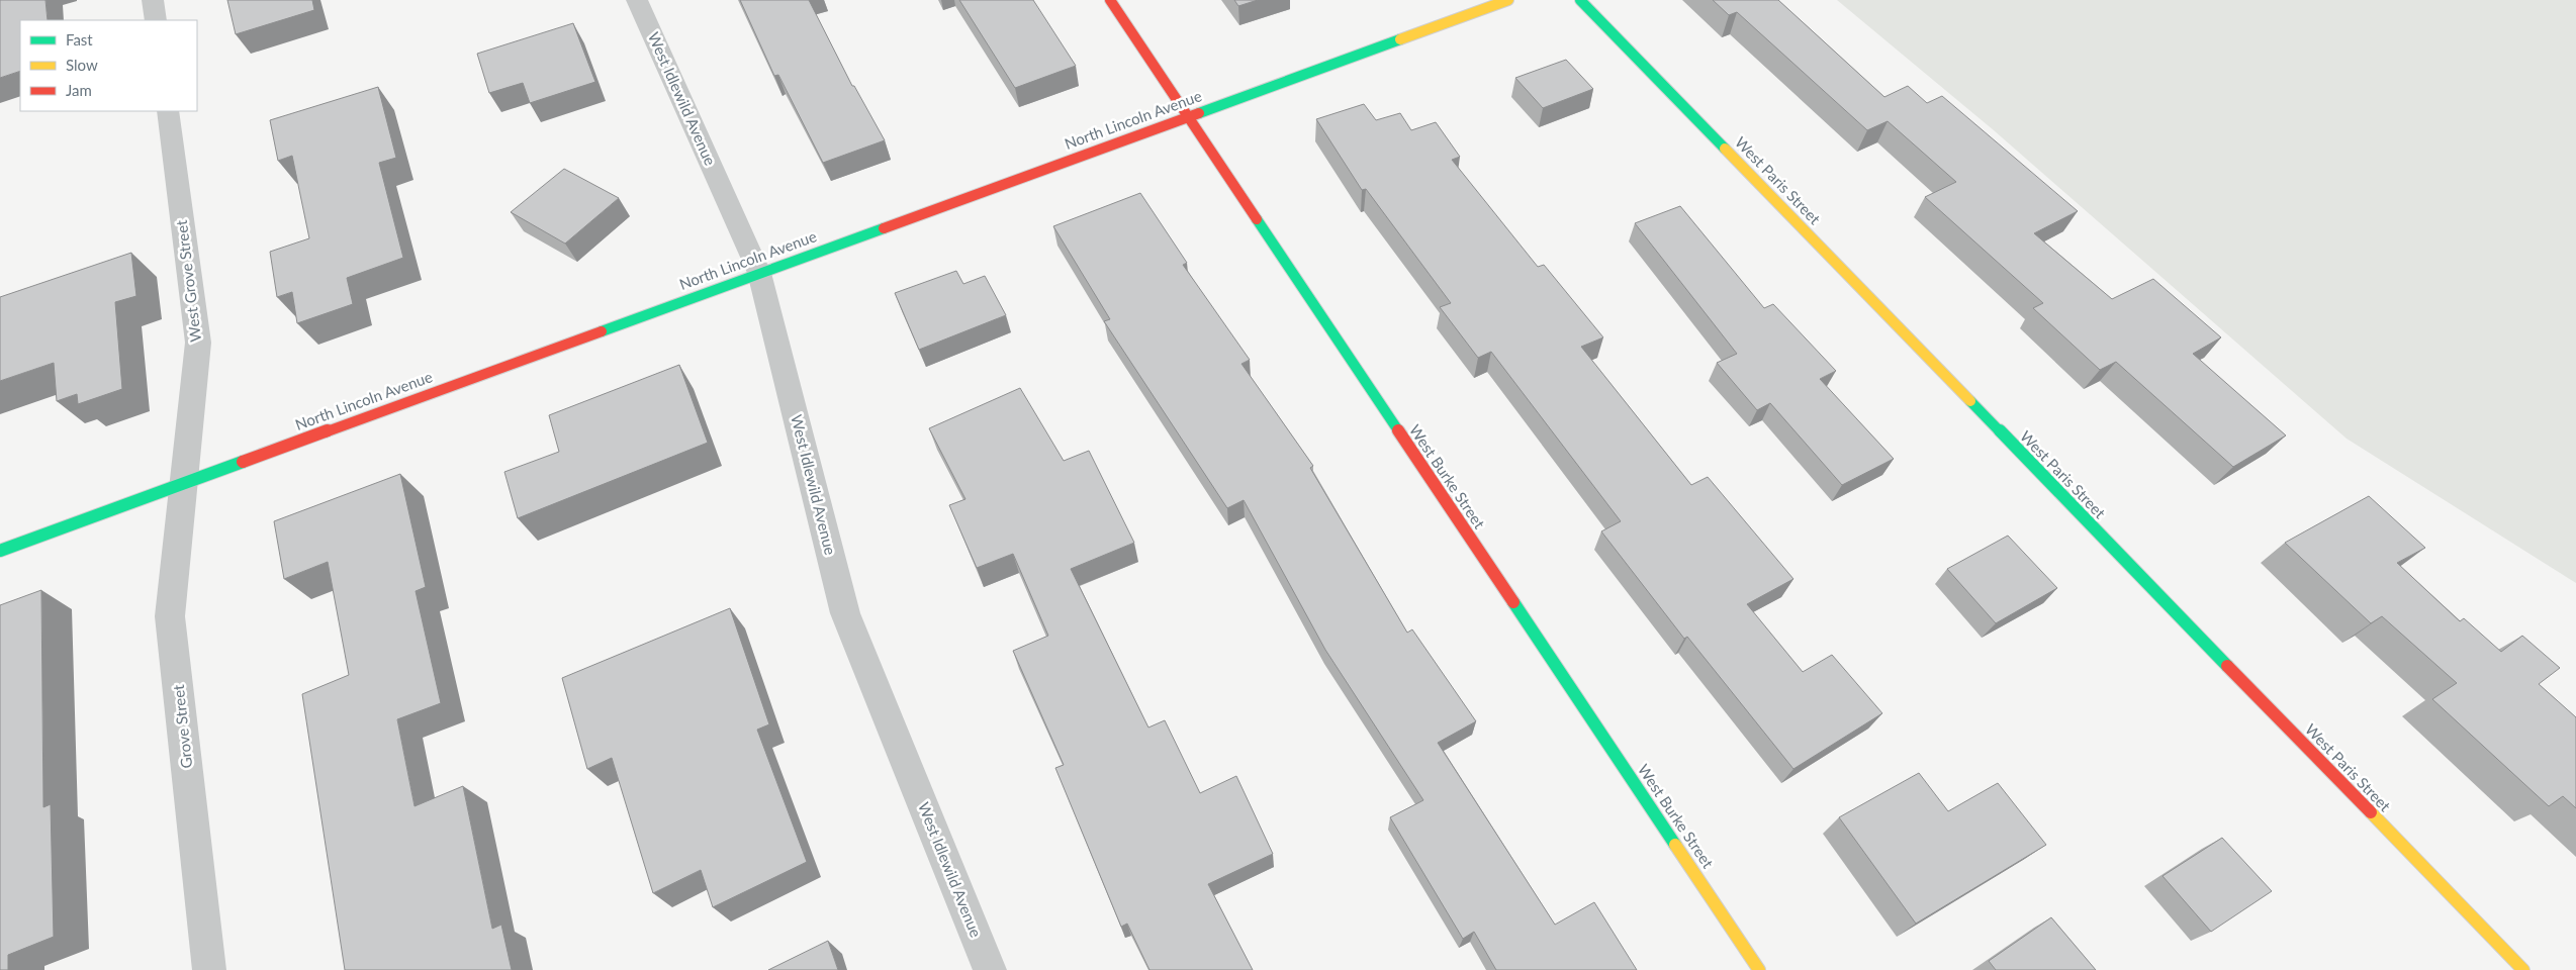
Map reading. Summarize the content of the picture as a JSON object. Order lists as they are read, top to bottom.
{
  "streets": {
    "street": [
      "West Idlewild Avenue",
      "North Lincoln Avenue",
      "West Paris Street",
      "West Grove Street",
      "West Burke Street",
      "Grove Street"
    ]
  },
  "crossings": [
    ["West Idlewild Avenue", "North Lincoln Avenue"],
    ["North Lincoln Avenue", "West Grove Street"],
    ["North Lincoln Avenue", "West Burke Street"],
    ["North Lincoln Avenue", "Grove Street"],
    ["West Grove Street", "Grove Street"]
  ],
  "legend": ["Fast", "Slow", "Jam"]
}
